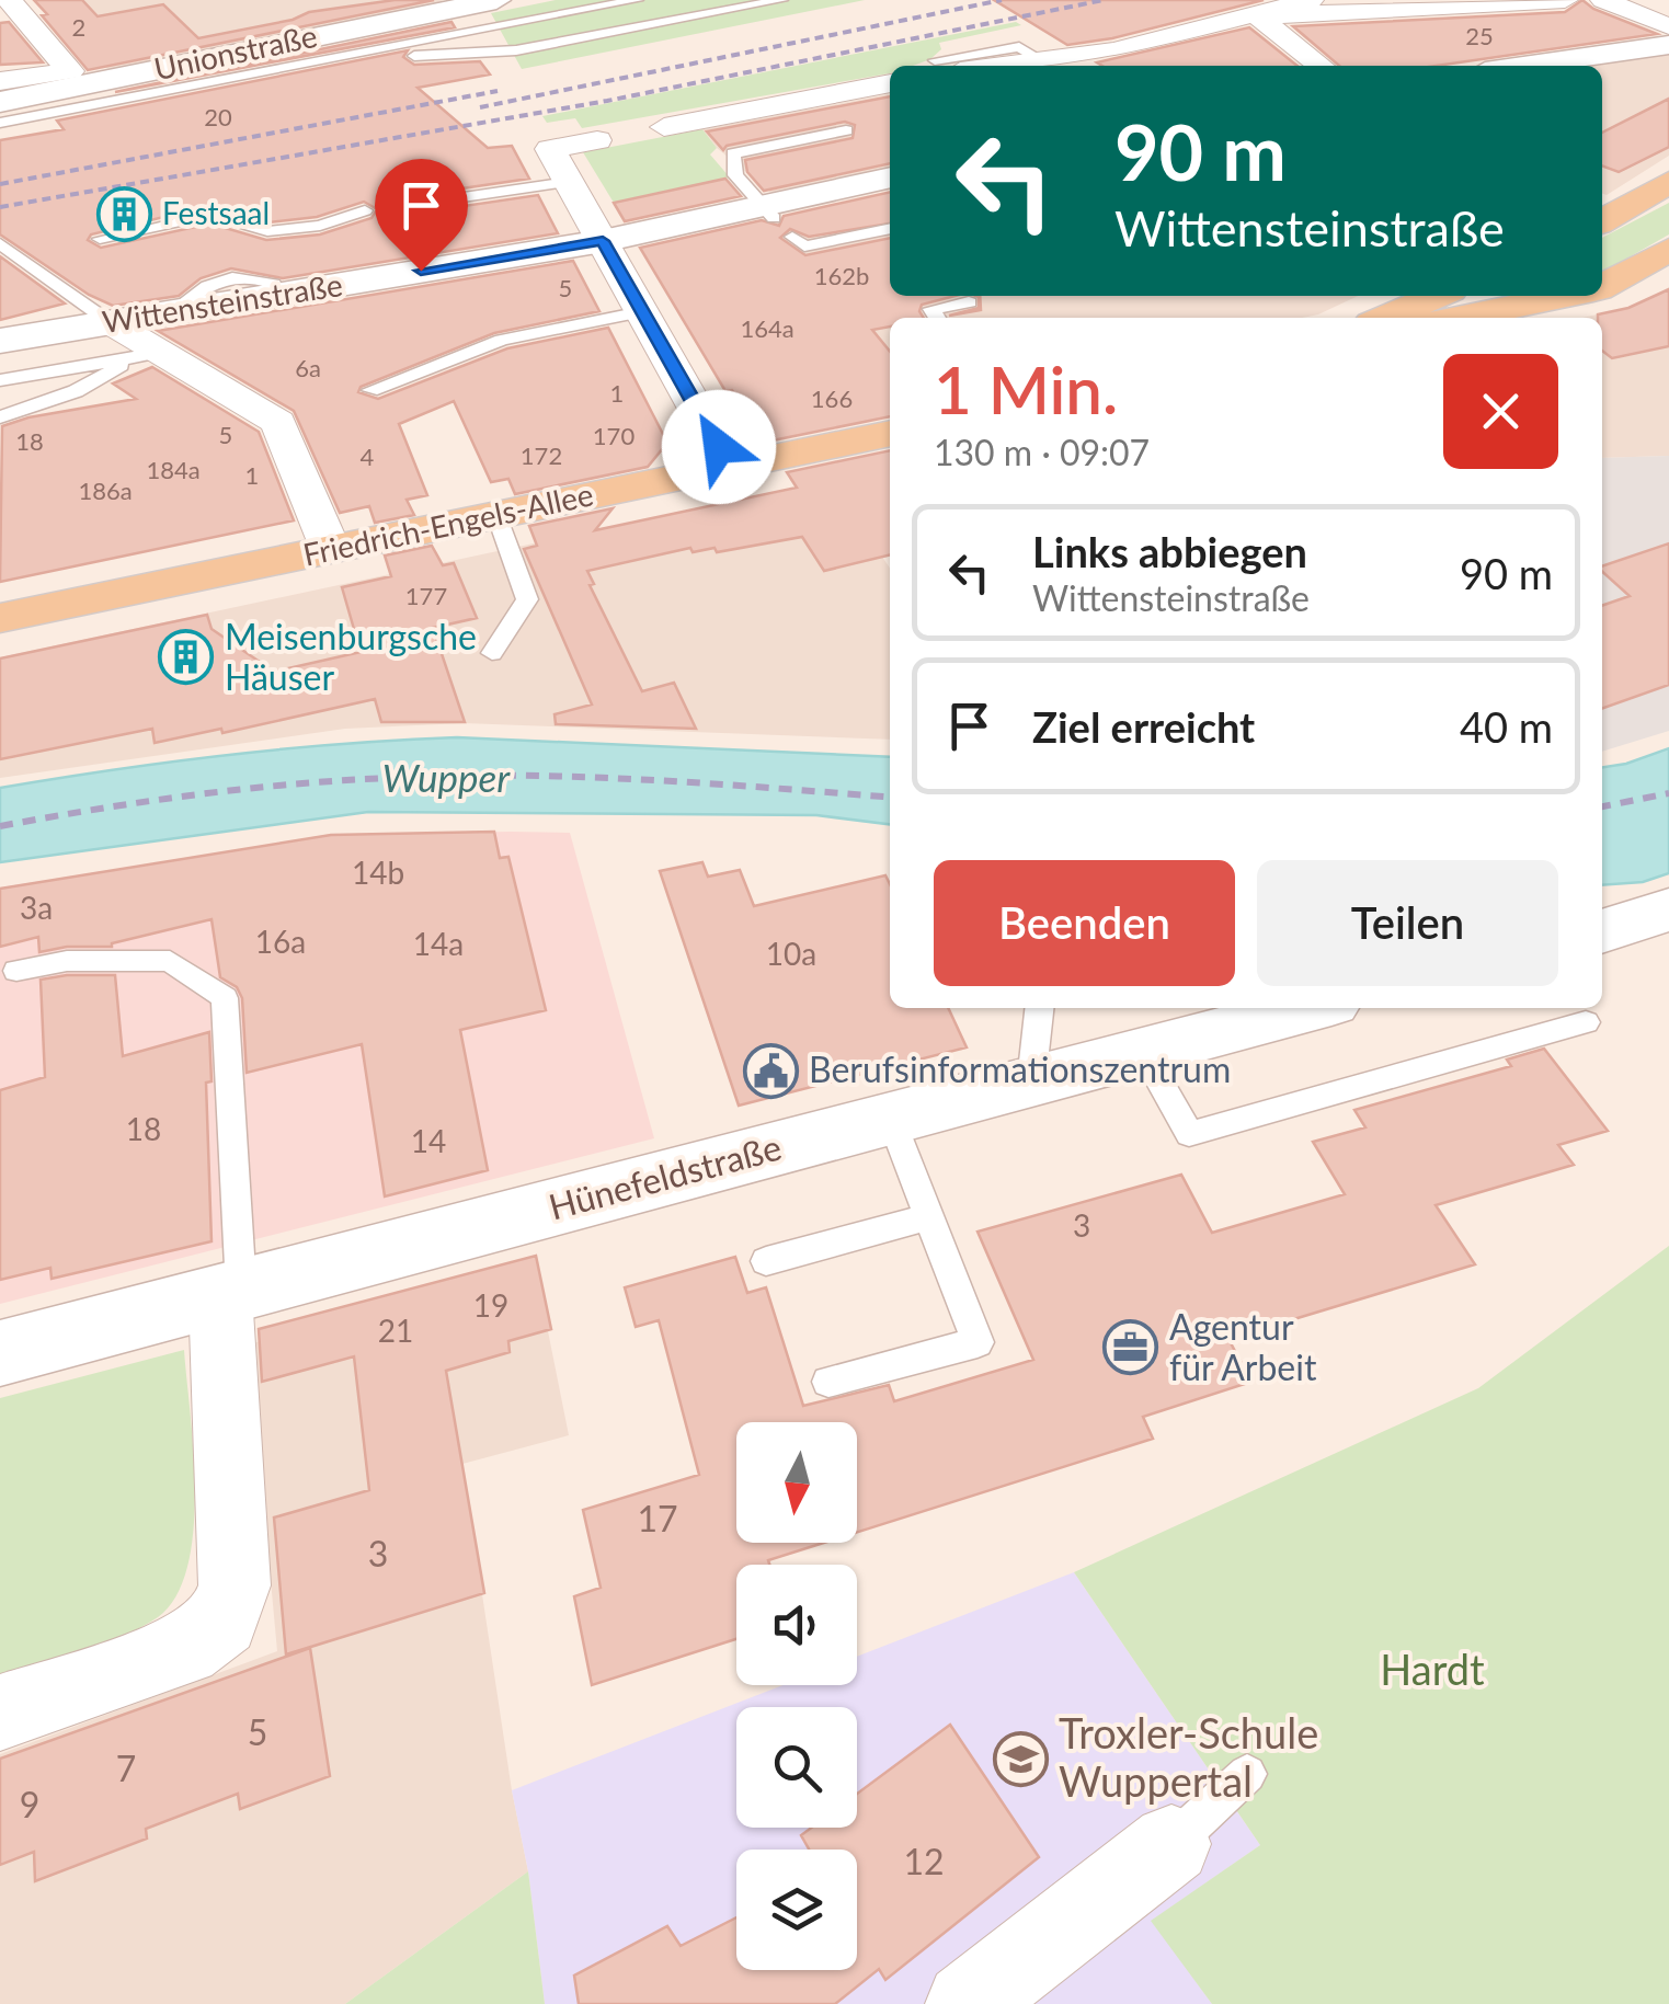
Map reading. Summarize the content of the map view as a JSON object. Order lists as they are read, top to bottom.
{
  "streets": {
    "main road": ["Friedrich-Engels-Allee"],
    "street": ["Unionstraße", "Wittensteinstraße", "Hünefeldstraße"]
  },
  "water": ["Wupper"],
  "parks": ["Hardt"],
  "places": {
    "building": ["Festsaal", "Meisenburgsche Häuser"],
    "public building": ["Berufsinformationszentrum"],
    "office": ["Agentur für Arbeit"],
    "school or university": ["Troxler-Schule Wuppertal"]
  },
  "house_numbers": [
    "2",
    "25",
    "20",
    "162b",
    "5",
    "164a",
    "6a",
    "1",
    "166",
    "5",
    "170",
    "18",
    "172",
    "4",
    "184a",
    "1",
    "186a",
    "177",
    "14b",
    "3a",
    "16a",
    "14a",
    "10a",
    "18",
    "14",
    "3",
    "19",
    "21",
    "17",
    "3",
    "5",
    "7",
    "9",
    "12"
  ],
  "north": "bottom",
  "page": {
    "turn": ["90 m", "Wittensteinstraße"],
    "heading": ["1 Min.", "130 m · 09:07"],
    "list": [
      {
        "name": "Links abbiegen",
        "note": "Wittensteinstraße",
        "value": "90 m"
      },
      {
        "name": "Ziel erreicht",
        "value": "40 m"
      }
    ],
    "buttons": ["Beenden", "Teilen"]
  }
}
